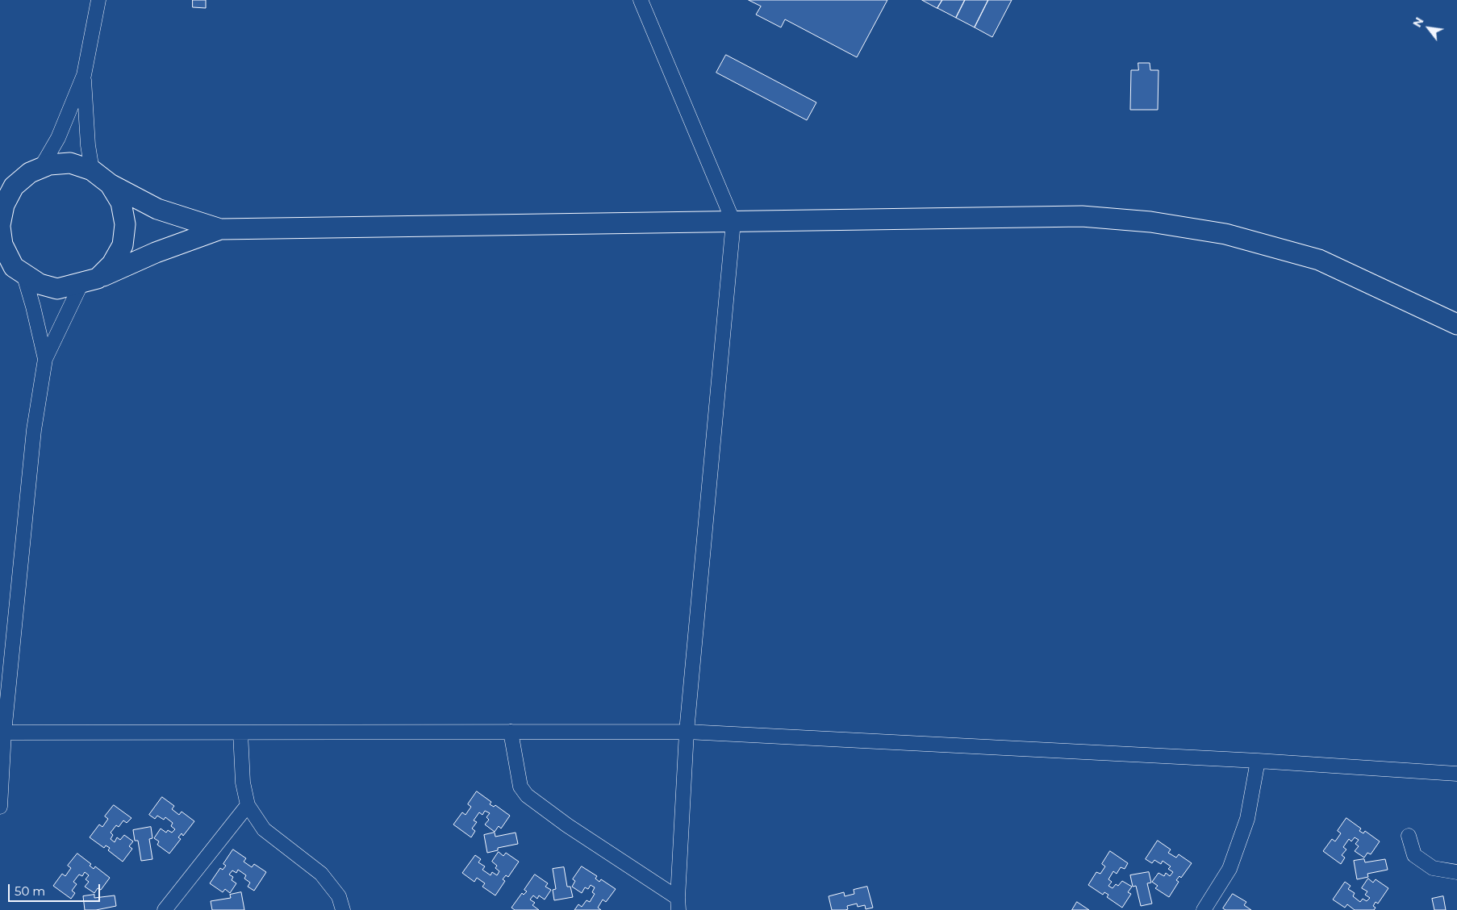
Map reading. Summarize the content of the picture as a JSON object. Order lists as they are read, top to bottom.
{
  "scale_bar": "50 m",
  "north": "top left"
}
